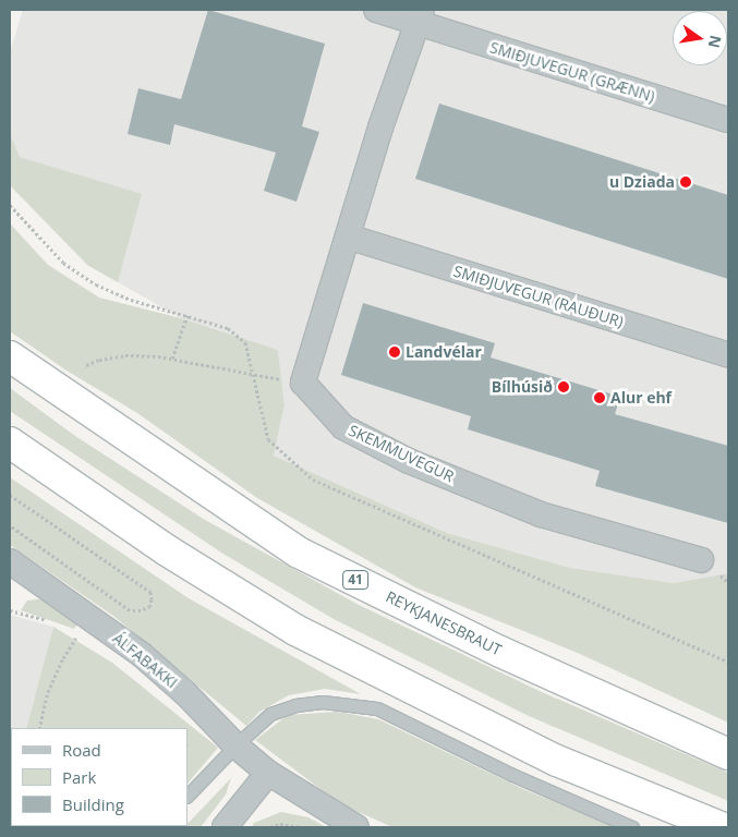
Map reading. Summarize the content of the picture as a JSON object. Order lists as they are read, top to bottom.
{
  "streets": {
    "highway": ["41", "REYKJANESBRAUT"],
    "street": [
      "SMIÐJUVEGUR (GRÆNN)",
      "SMIÐJUVEGUR (RAUÐUR)",
      "SKEMMUVEGUR",
      "ÁLFABAKKI"
    ]
  },
  "places": [
    "u Dziada",
    "Landvélar",
    "Bílhúsið",
    "Alur ehf"
  ],
  "legend": ["Road", "Park", "Building"],
  "north": "right"
}
